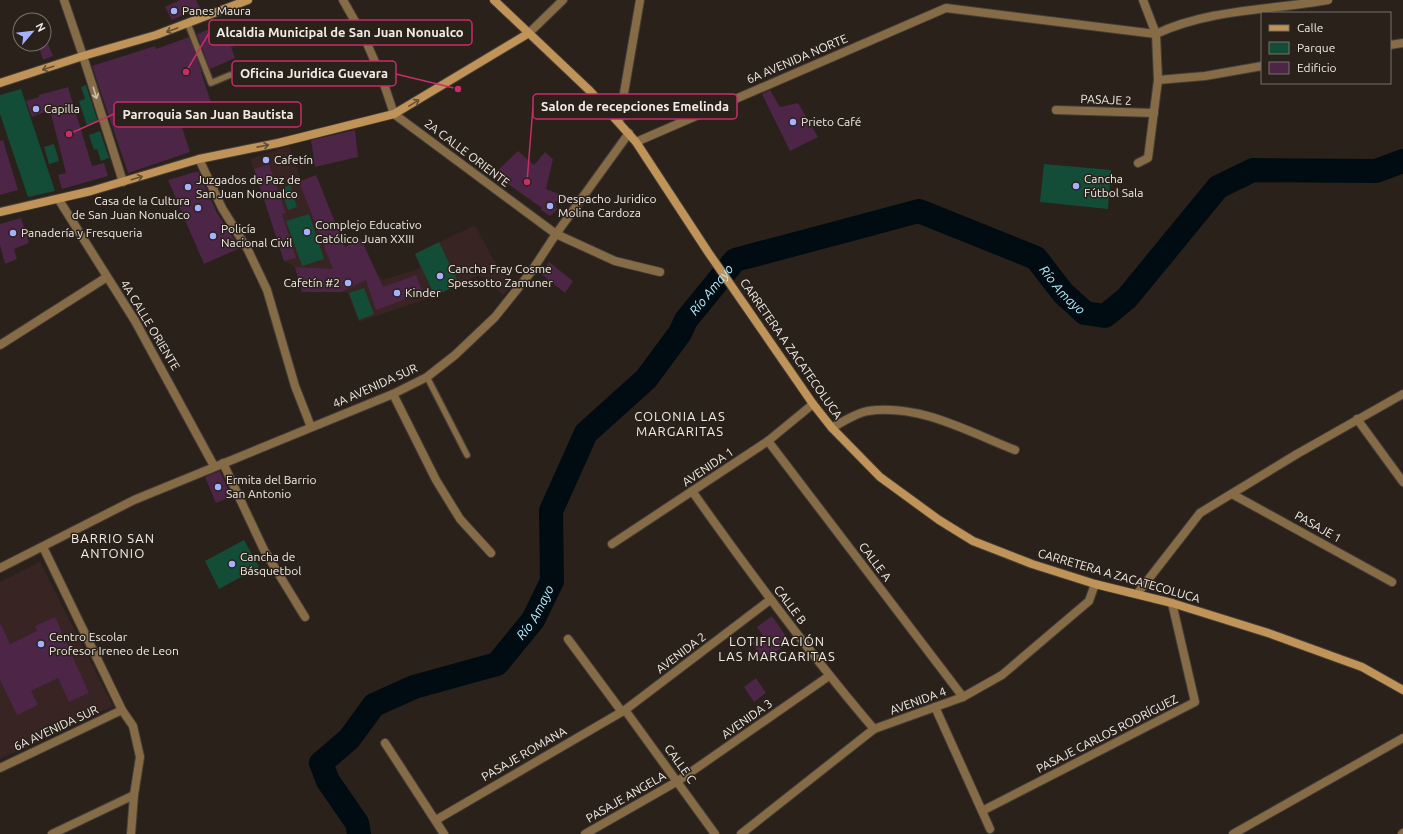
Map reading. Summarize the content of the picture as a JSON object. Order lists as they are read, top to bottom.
{
  "streets": {
    "main road": ["CARRETERA A ZACATECOLUCA"],
    "street": [
      "6A AVENIDA NORTE",
      "PASAJE 2",
      "2A CALLE ORIENTE",
      "4A CALLE ORIENTE",
      "4A AVENIDA SUR",
      "AVENIDA 1",
      "PASAJE 1",
      "CALLE A",
      "CALLE B",
      "AVENIDA 2",
      "AVENIDA 4",
      "AVENIDA 3",
      "6A AVENIDA SUR",
      "PASAJE CARLOS RODRÍGUEZ",
      "PASAJE ROMANA",
      "CALLE C",
      "PASAJE ANGELA"
    ]
  },
  "crossings": [
    ["6A AVENIDA NORTE", "CARRETERA A ZACATECOLUCA"],
    ["2A CALLE ORIENTE", "4A AVENIDA SUR"],
    ["4A CALLE ORIENTE", "4A AVENIDA SUR"],
    ["CARRETERA A ZACATECOLUCA", "4A AVENIDA SUR"],
    ["CARRETERA A ZACATECOLUCA", "AVENIDA 1"],
    ["CARRETERA A ZACATECOLUCA", "AVENIDA 4"],
    ["CARRETERA A ZACATECOLUCA", "PASAJE CARLOS RODRÍGUEZ"],
    ["AVENIDA 1", "CALLE A"],
    ["AVENIDA 1", "CALLE B"],
    ["CALLE A", "AVENIDA 4"],
    ["CALLE B", "AVENIDA 2"],
    ["CALLE B", "AVENIDA 4"],
    ["CALLE B", "AVENIDA 3"],
    ["AVENIDA 2", "PASAJE ROMANA"],
    ["AVENIDA 2", "CALLE C"],
    ["AVENIDA 3", "CALLE C"],
    ["AVENIDA 3", "PASAJE ANGELA"],
    ["PASAJE ROMANA", "CALLE C"],
    ["CALLE C", "PASAJE ANGELA"]
  ],
  "districts": ["COLONIA LAS MARGARITAS", "BARRIO SAN ANTONIO", "LOTIFICACIÓN LAS MARGARITAS"],
  "water": ["Río Amayo"],
  "places": [
    "Panes Maura",
    "Alcaldia Municipal de San Juan Nonualco",
    "Oficina Juridica Guevara",
    "Capilla",
    "Prieto Café",
    "Parroquia San Juan Bautista",
    "Cafetín",
    "Salon de recepciones Emelinda",
    "Cancha Fútbol Sala",
    "Juzgados de Paz de San Juan Nonualco",
    "Despacho Juridico Molina Cardoza",
    "Casa de la Cultura de San Juan Nonualco",
    "Complejo Educativo Católico Juan XXIII",
    "Panadería y Fresqueria",
    "Policía Nacional Civil",
    "Cancha Fray Cosme Spessotto Zamuner",
    "Cafetín #2",
    "Kinder",
    "Ermita del Barrio San Antonio",
    "Cancha de Básquetbol",
    "Centro Escolar Profesor Ireneo de Leon"
  ],
  "legend": ["Calle", "Parque", "Edificio"],
  "north": "top right"
}
